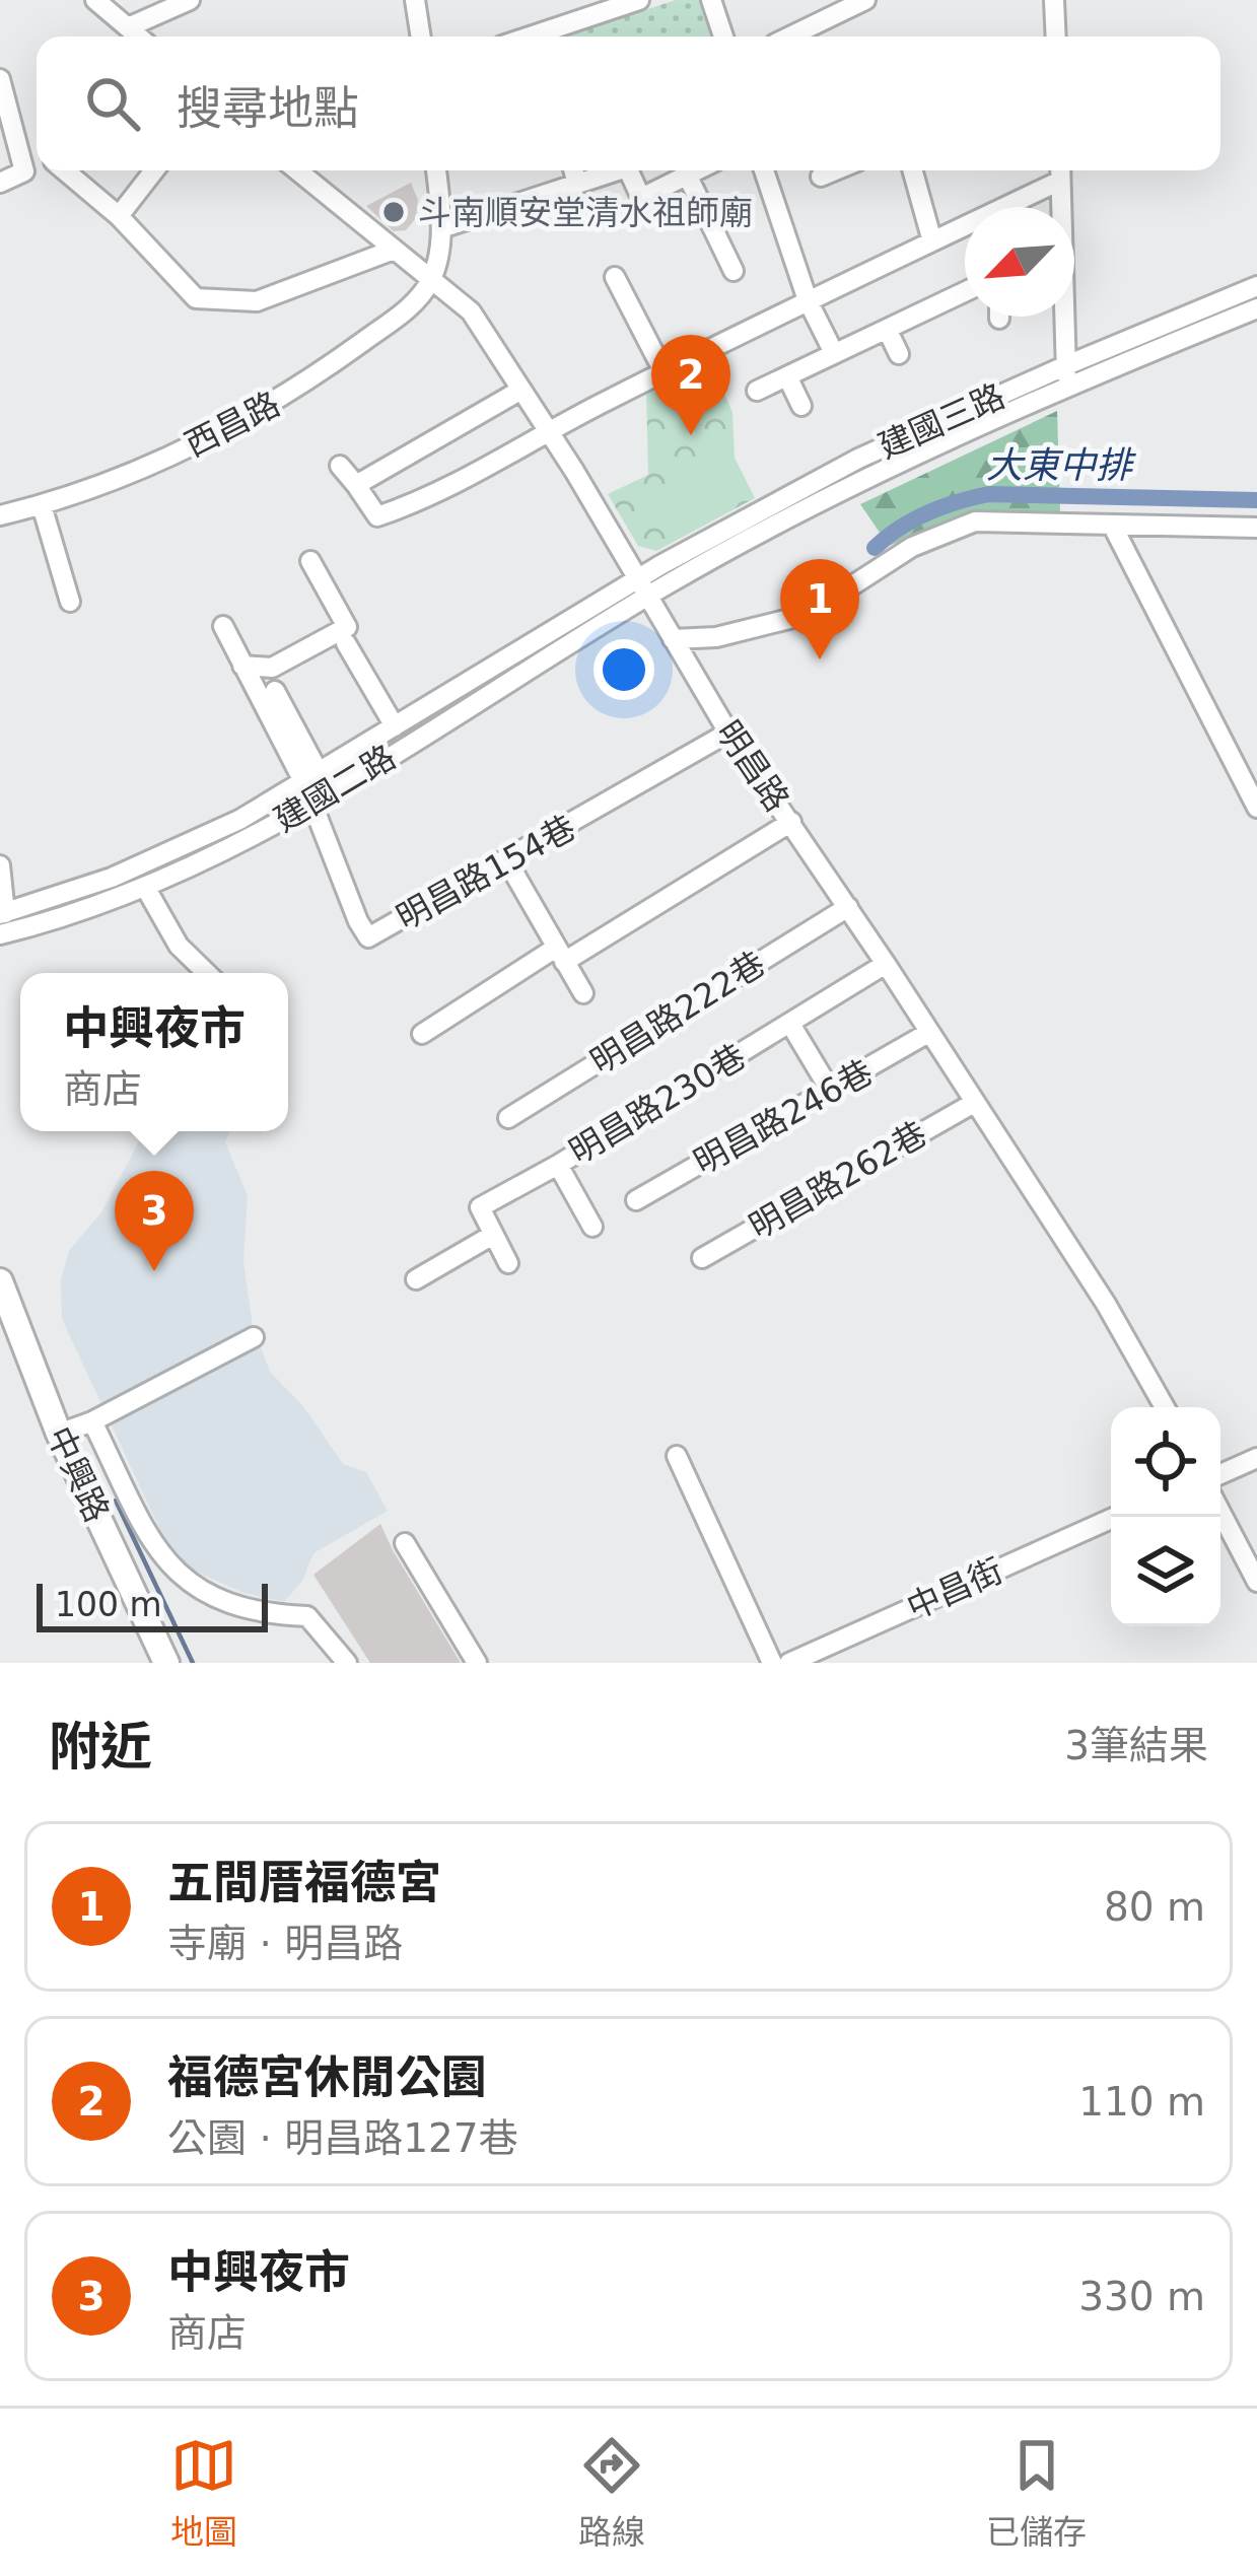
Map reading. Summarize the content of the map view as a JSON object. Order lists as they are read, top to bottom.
{
  "streets": {
    "main road": ["中興路"],
    "street": [
      "建國三路",
      "西昌路",
      "明昌路",
      "建國二路",
      "明昌路154巷",
      "明昌路222巷",
      "明昌路230巷",
      "明昌路246巷",
      "明昌路262巷",
      "中昌街"
    ]
  },
  "crossings": [
    ["建國三路", "明昌路"],
    ["建國三路", "建國二路"],
    ["西昌路", "明昌路"],
    ["明昌路", "建國二路"],
    ["明昌路", "明昌路154巷"],
    ["明昌路", "明昌路222巷"],
    ["明昌路", "明昌路230巷"],
    ["明昌路", "明昌路246巷"],
    ["明昌路", "明昌路262巷"],
    ["建國二路", "明昌路154巷"]
  ],
  "water": ["大東中排"],
  "places": ["斗南順安堂清水祖師廟"],
  "scale_bar": "100 m",
  "north": "bottom left",
  "page": {
    "search": "搜尋地點",
    "pins": ["2", "1", "3"],
    "popup": ["中興夜市", "商店"],
    "scale": "100 m",
    "heading": ["附近", "3筆結果"],
    "list": [
      {
        "mark": "1",
        "name": "五間厝福德宮",
        "note": "寺廟 · 明昌路",
        "value": "80 m"
      },
      {
        "mark": "2",
        "name": "福德宮休閒公園",
        "note": "公園 · 明昌路127巷",
        "value": "110 m"
      },
      {
        "mark": "3",
        "name": "中興夜市",
        "note": "商店",
        "value": "330 m"
      }
    ],
    "nav": ["地圖", "路線", "已儲存"]
  }
}
